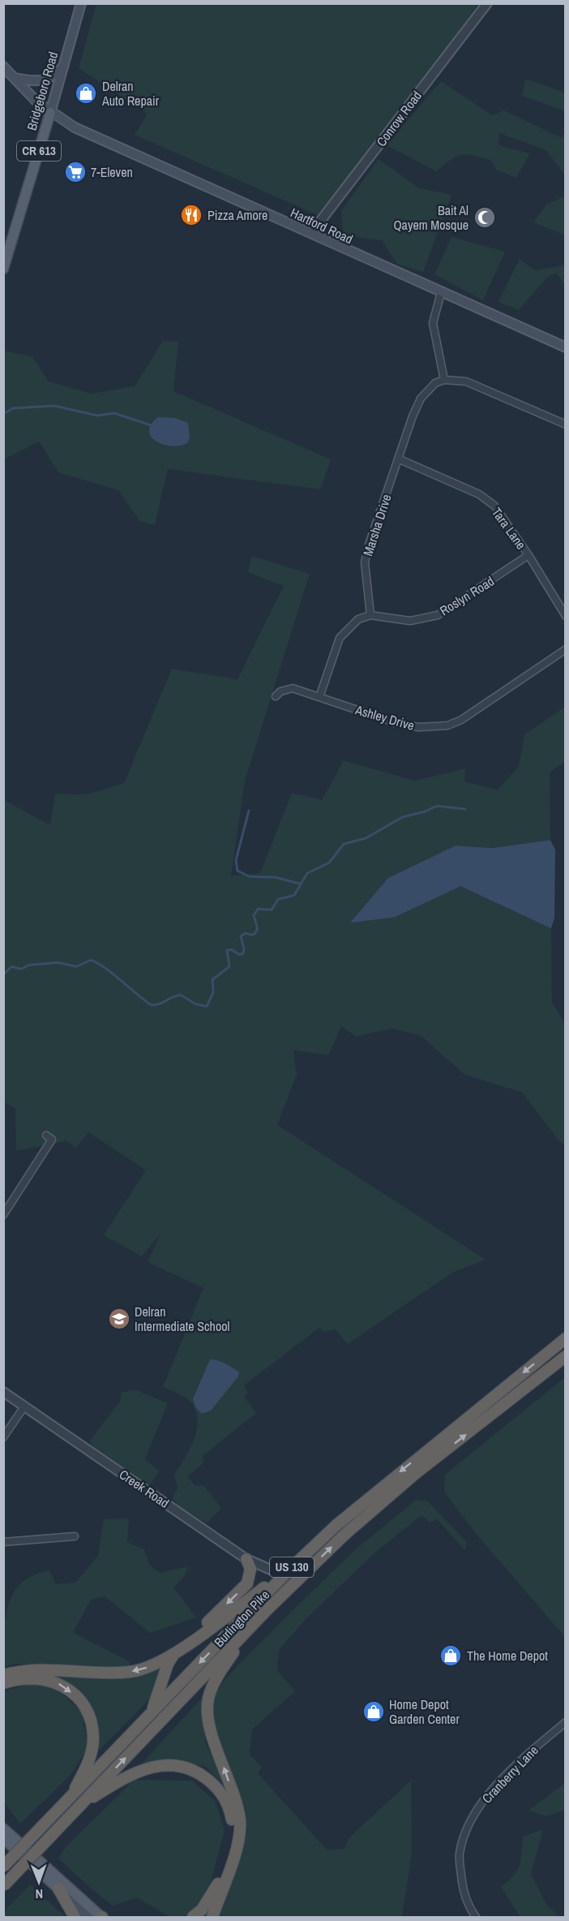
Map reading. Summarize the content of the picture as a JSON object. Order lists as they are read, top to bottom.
{
  "streets": {
    "highway": ["US 130", "Burlington Pike"],
    "main road": ["Bridgeboro Road", "CR 613", "Hartford Road"],
    "street": [
      "Conrow Road",
      "Marsha Drive",
      "Tara Lane",
      "Roslyn Road",
      "Ashley Drive",
      "Creek Road",
      "Cranberry Lane"
    ]
  },
  "crossings": [
    ["Bridgeboro Road", "Hartford Road"],
    ["Conrow Road", "Hartford Road"],
    ["Marsha Drive", "Tara Lane"],
    ["Marsha Drive", "Roslyn Road"],
    ["Tara Lane", "Roslyn Road"],
    ["Creek Road", "Burlington Pike"]
  ],
  "places": {
    "shop": ["Delran Auto Repair", "The Home Depot", "Home Depot Garden Center"],
    "supermarket": ["7-Eleven"],
    "restaurant": ["Pizza Amore"],
    "mosque": ["Bait Al Qayem Mosque"],
    "school or university": ["Delran Intermediate School"]
  },
  "north": "bottom"
}
